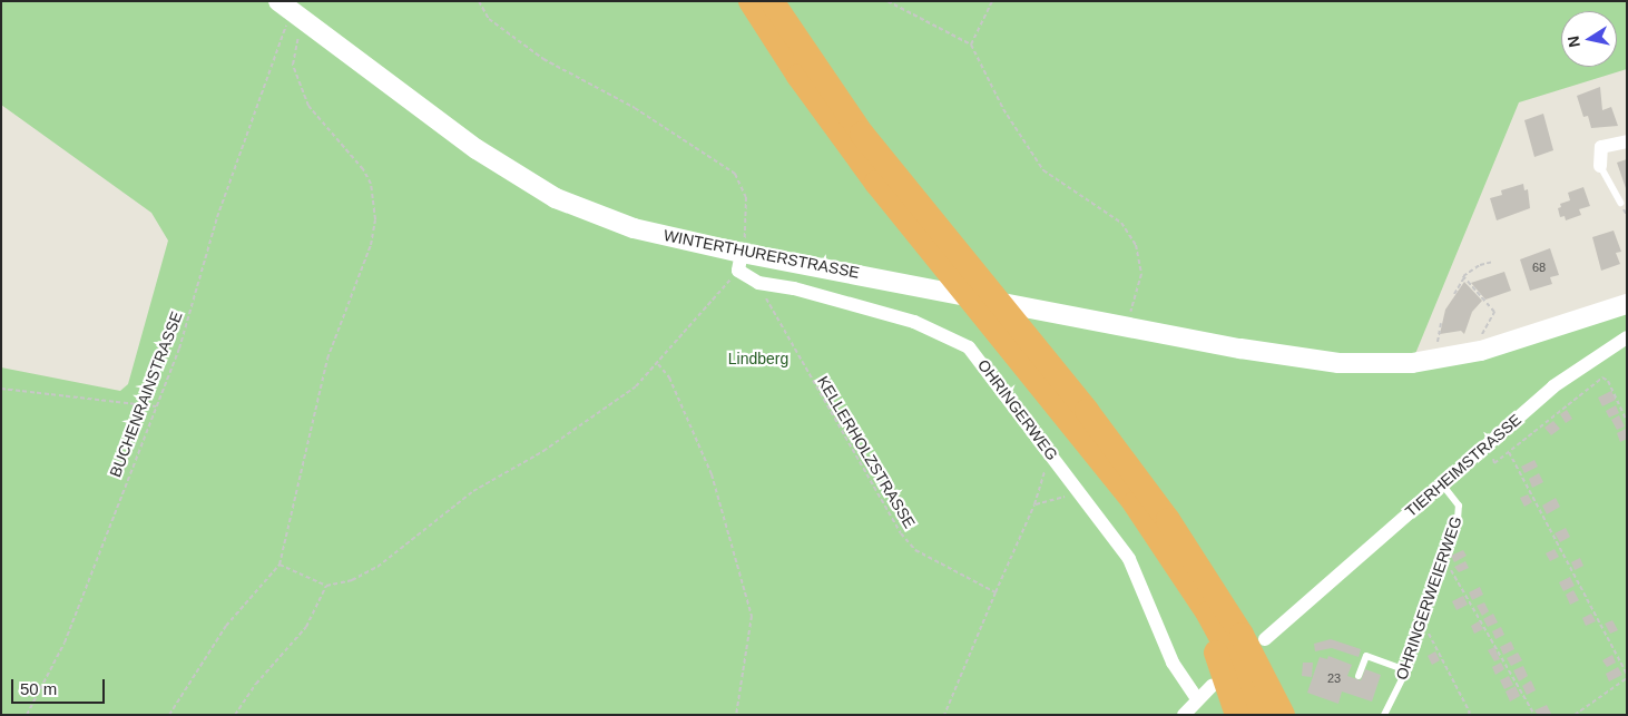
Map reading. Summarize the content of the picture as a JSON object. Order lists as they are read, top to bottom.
{
  "streets": {
    "main road": ["WINTERTHURERSTRASSE"],
    "street": ["OHRINGERWEG", "TIERHEIMSTRASSE"],
    "lane": ["OHRINGERWEIERWEG"],
    "path": ["BUCHENRAINSTRASSE", "KELLERHOLZSTRASSE"]
  },
  "crossings": [
    ["WINTERTHURERSTRASSE", "BUCHENRAINSTRASSE"],
    ["WINTERTHURERSTRASSE", "OHRINGERWEG"],
    ["OHRINGERWEG", "KELLERHOLZSTRASSE"],
    ["TIERHEIMSTRASSE", "OHRINGERWEIERWEG"]
  ],
  "parks": ["Lindberg"],
  "house_numbers": ["68", "23"],
  "scale_bar": "50 m",
  "north": "left"
}
